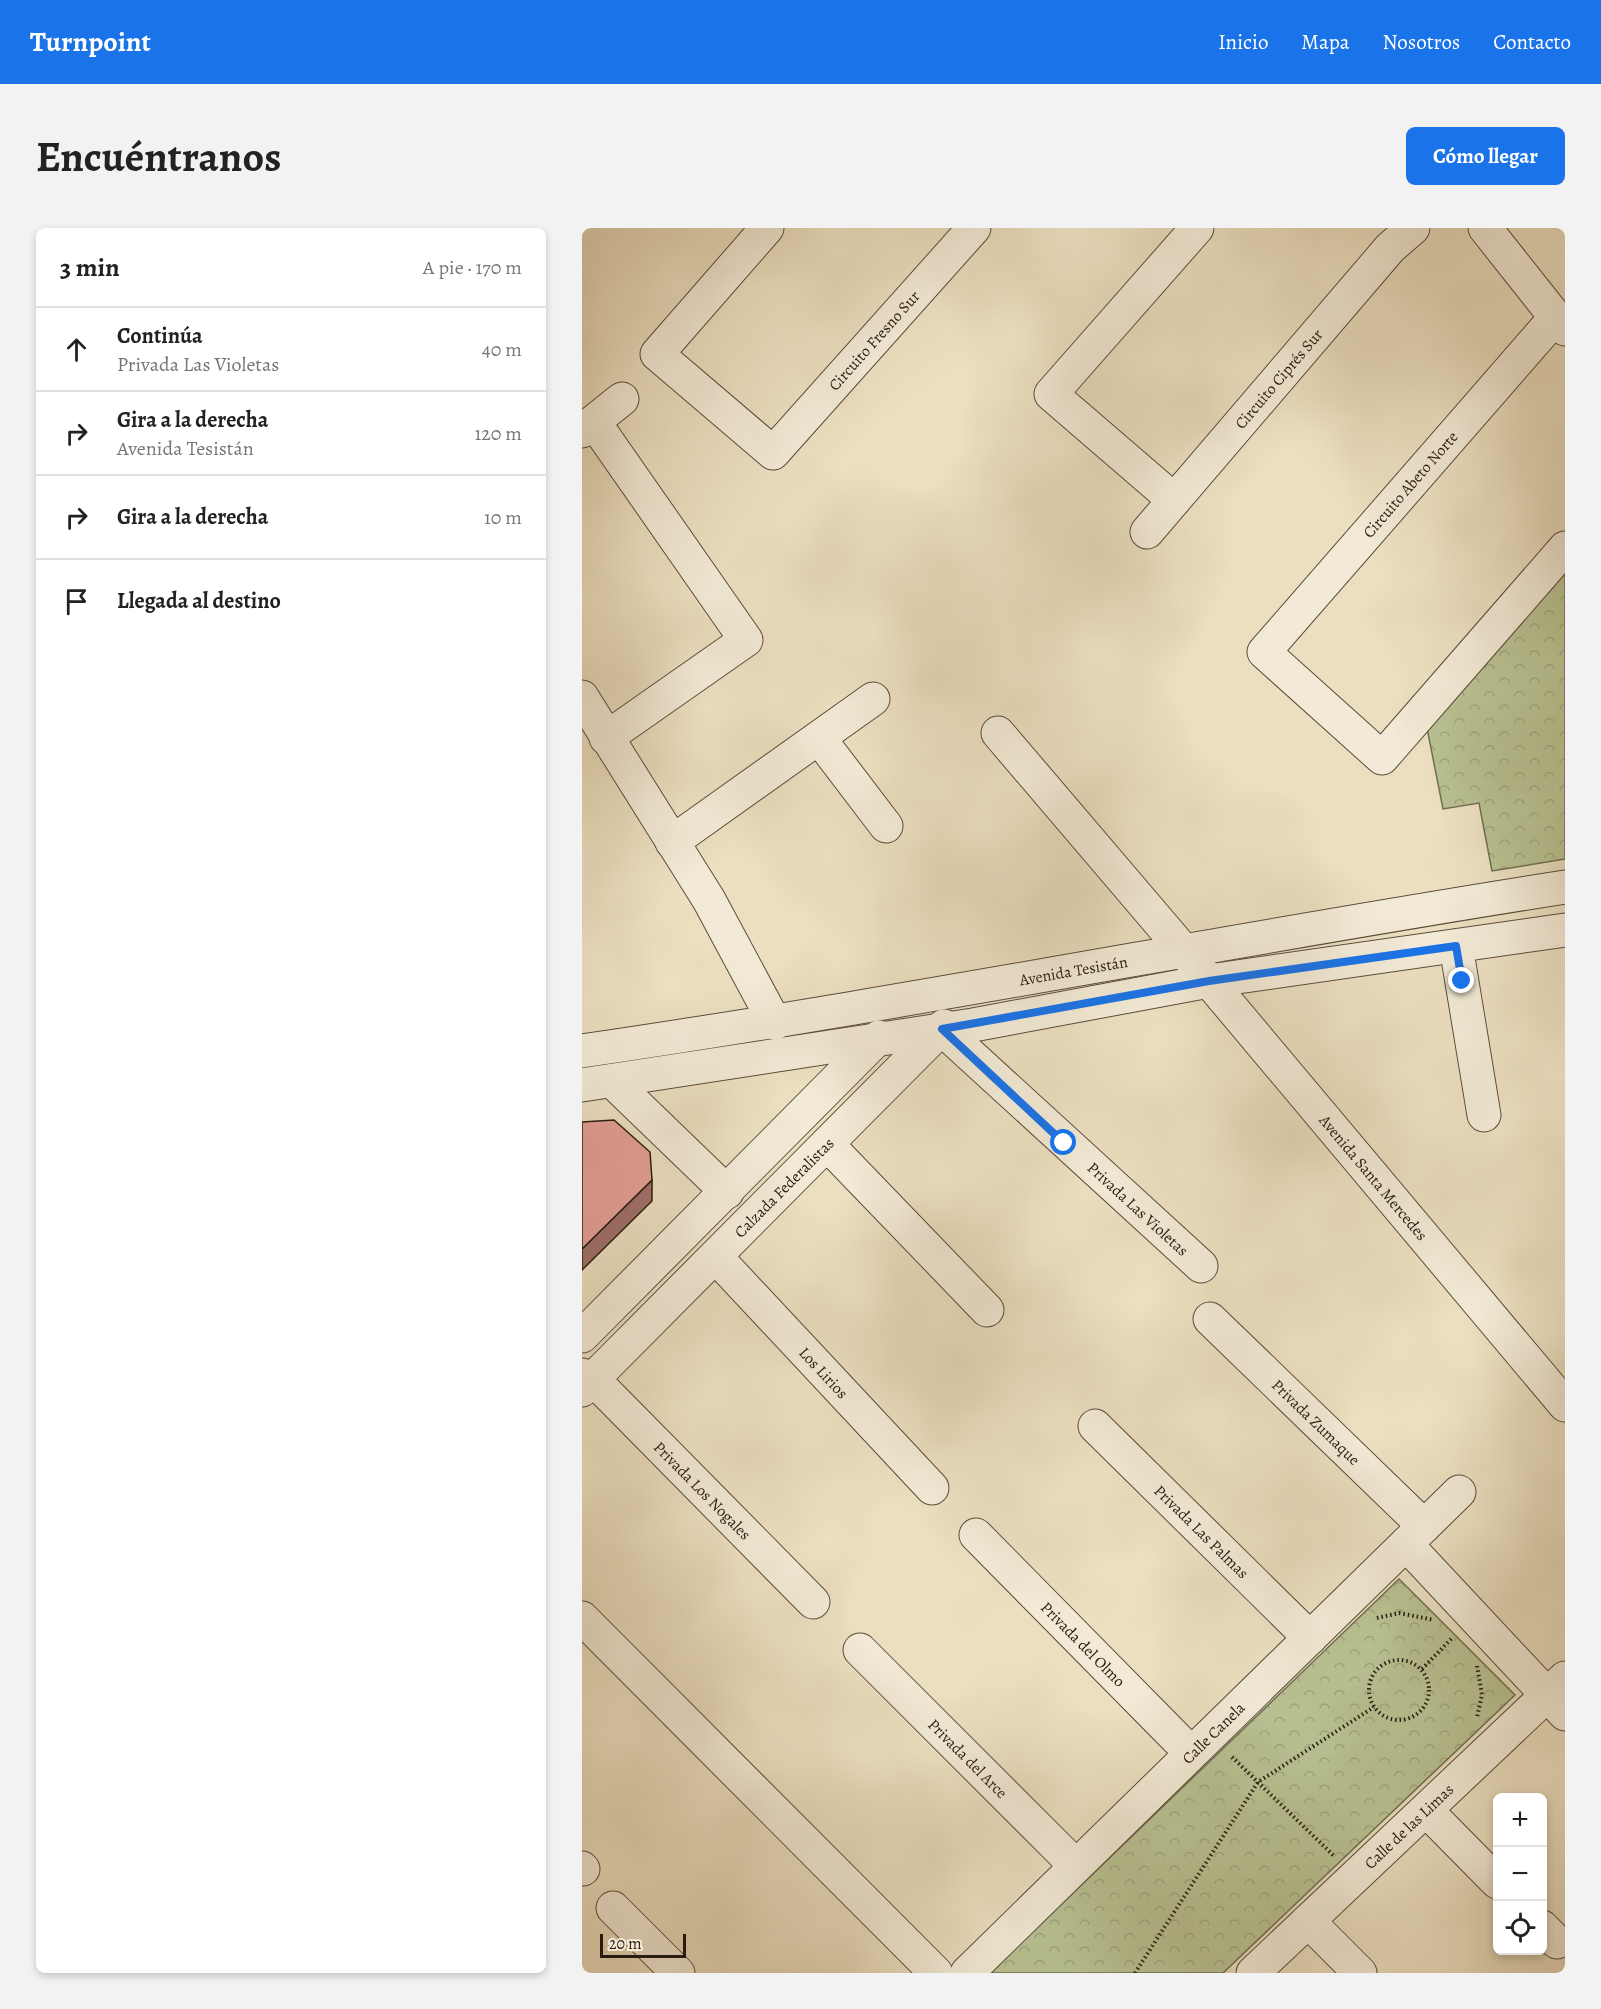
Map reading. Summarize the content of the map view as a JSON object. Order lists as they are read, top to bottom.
{
  "streets": {
    "street": [
      "Circuito Fresno Sur",
      "Circuito Ciprés Sur",
      "Circuito Abeto Norte",
      "Avenida Tesistán",
      "Avenida Santa Mercedes",
      "Calzada Federalistas",
      "Privada Las Violetas",
      "Los Lirios",
      "Privada Zumaque",
      "Privada Los Nogales",
      "Privada Las Palmas",
      "Privada del Olmo",
      "Calle Canela",
      "Privada del Arce",
      "Calle de las Limas"
    ]
  },
  "crossings": [
    ["Avenida Tesistán", "Avenida Santa Mercedes"],
    ["Avenida Tesistán", "Calzada Federalistas"],
    ["Calzada Federalistas", "Privada Las Violetas"],
    ["Calzada Federalistas", "Los Lirios"],
    ["Calzada Federalistas", "Privada Los Nogales"],
    ["Privada Zumaque", "Calle Canela"],
    ["Privada Zumaque", "Calle de las Limas"],
    ["Privada Las Palmas", "Calle Canela"],
    ["Privada del Olmo", "Calle Canela"],
    ["Calle Canela", "Privada del Arce"]
  ],
  "scale_bar": "20 m",
  "page": {
    "header": "Turnpoint",
    "nav": [
      "Inicio",
      "Mapa",
      "Nosotros",
      "Contacto"
    ],
    "buttons": "Cómo llegar",
    "title": "Encuéntranos",
    "heading": ["3 min", "A pie · 170 m"],
    "list": [
      ["Continúa", "Privada Las Violetas", "40 m"],
      ["Gira a la derecha", "Avenida Tesistán", "120 m"],
      ["Gira a la derecha", "10 m"],
      "Llegada al destino"
    ],
    "map_buttons": ["+", "−"],
    "scale": "20 m"
  }
}
